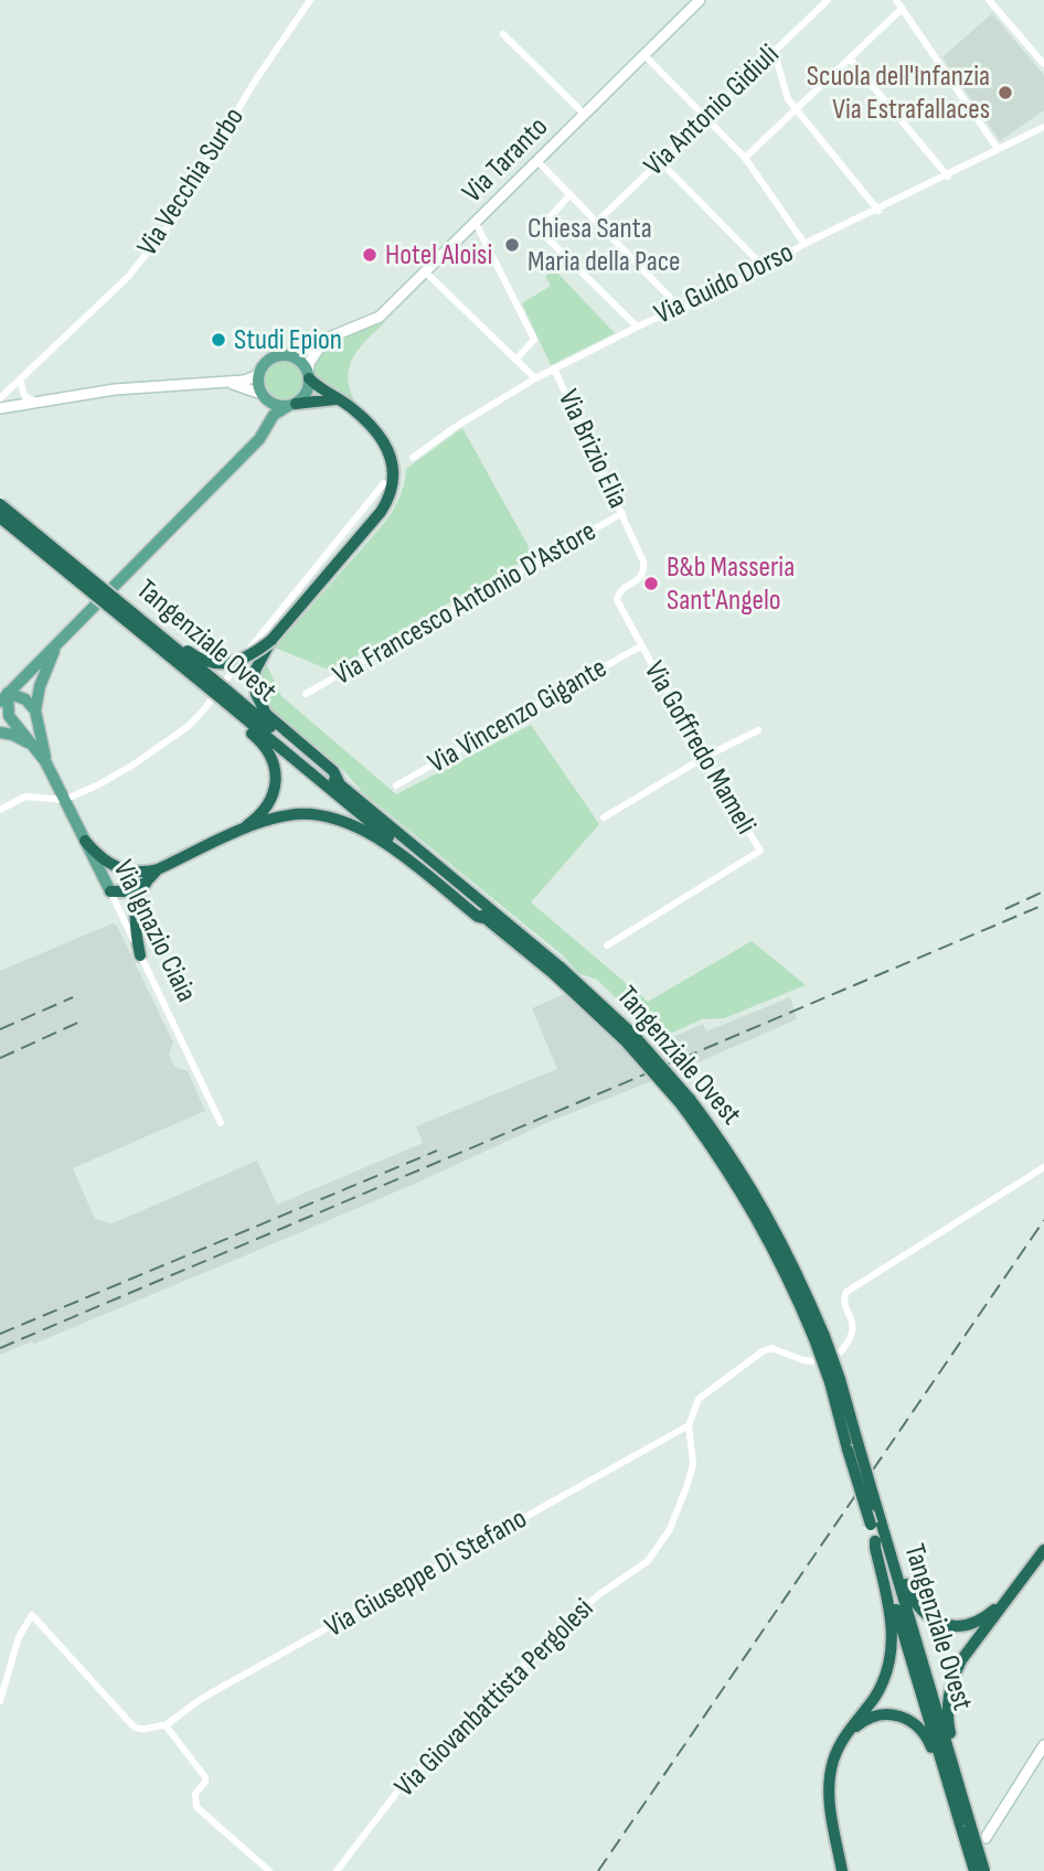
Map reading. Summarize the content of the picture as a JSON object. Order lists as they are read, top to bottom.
{
  "streets": {
    "highway": ["Tangenziale Ovest"],
    "main road": ["Via Taranto", "Via Ignazio Ciaia"],
    "street": [
      "Via Antonio Gidiuli",
      "Via Vecchia Surbo",
      "Via Guido Dorso",
      "Via Brizio Elia",
      "Via Francesco Antonio D'Astore",
      "Via Vincenzo Gigante",
      "Via Goffredo Mameli",
      "Via Giuseppe Di Stefano",
      "Via Giovanbattista Pergolesi"
    ]
  },
  "crossings": [
    ["Via Guido Dorso", "Via Brizio Elia"],
    ["Via Brizio Elia", "Via Francesco Antonio D'Astore"],
    ["Via Brizio Elia", "Via Vincenzo Gigante"],
    ["Via Brizio Elia", "Via Goffredo Mameli"],
    ["Via Vincenzo Gigante", "Via Goffredo Mameli"],
    ["Via Giuseppe Di Stefano", "Via Giovanbattista Pergolesi"]
  ],
  "places": [
    "Scuola dell'Infanzia Via Estrafallaces",
    "Chiesa Santa Maria della Pace",
    "Hotel Aloisi",
    "Studi Epion",
    "B&b Masseria Sant'Angelo"
  ]
}
